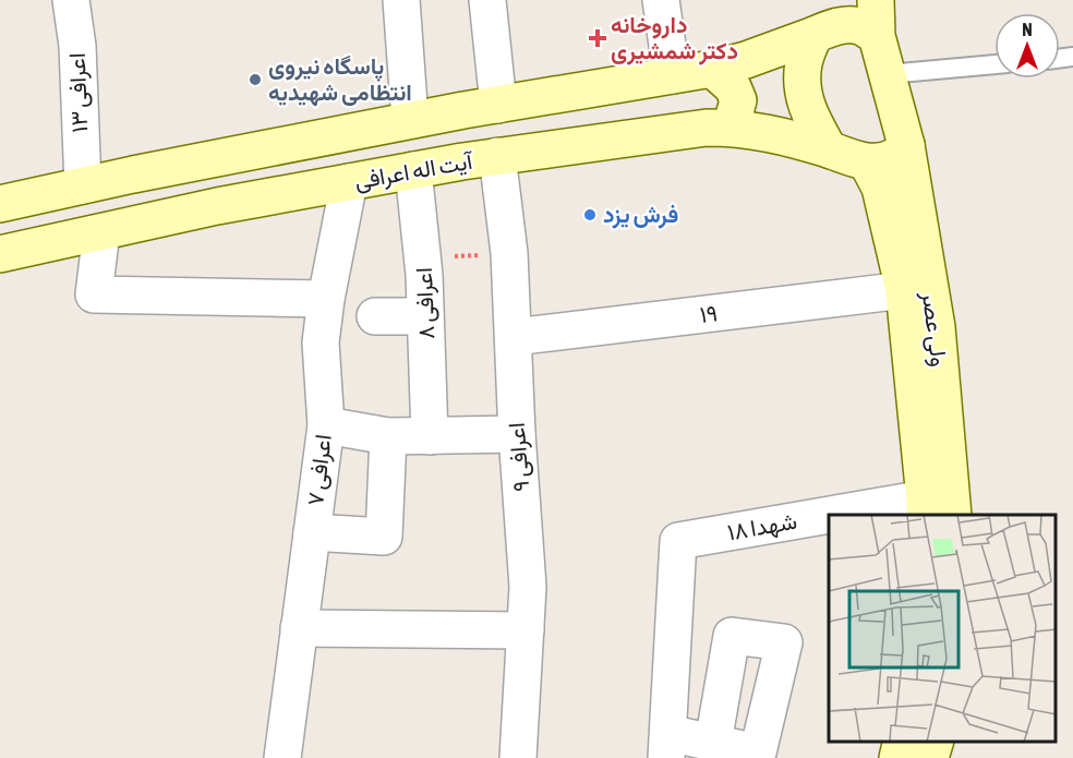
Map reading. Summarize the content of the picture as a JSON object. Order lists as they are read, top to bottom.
{
  "streets": {
    "main road": ["آیت اله اعرافی", "ولی عصر"],
    "street": [
      "اعرافی ۱۳",
      "اعرافی ۸",
      "۱۹",
      "اعرافی ۹",
      "اعرافی ۷",
      "شهدا ۱۸"
    ]
  },
  "crossings": [
    ["آیت اله اعرافی", "اعرافی ۸"],
    ["آیت اله اعرافی", "ولی عصر"],
    ["آیت اله اعرافی", "اعرافی ۹"],
    ["آیت اله اعرافی", "اعرافی ۷"],
    ["۱۹", "ولی عصر"],
    ["۱۹", "اعرافی ۹"],
    ["ولی عصر", "شهدا ۱۸"]
  ],
  "places": {
    "health": ["داروخانه دکتر شمشیری"],
    "other": ["پاسگاه نیروی انتظامی شهیدیه", "فرش یزد"]
  },
  "north": "top"
}
